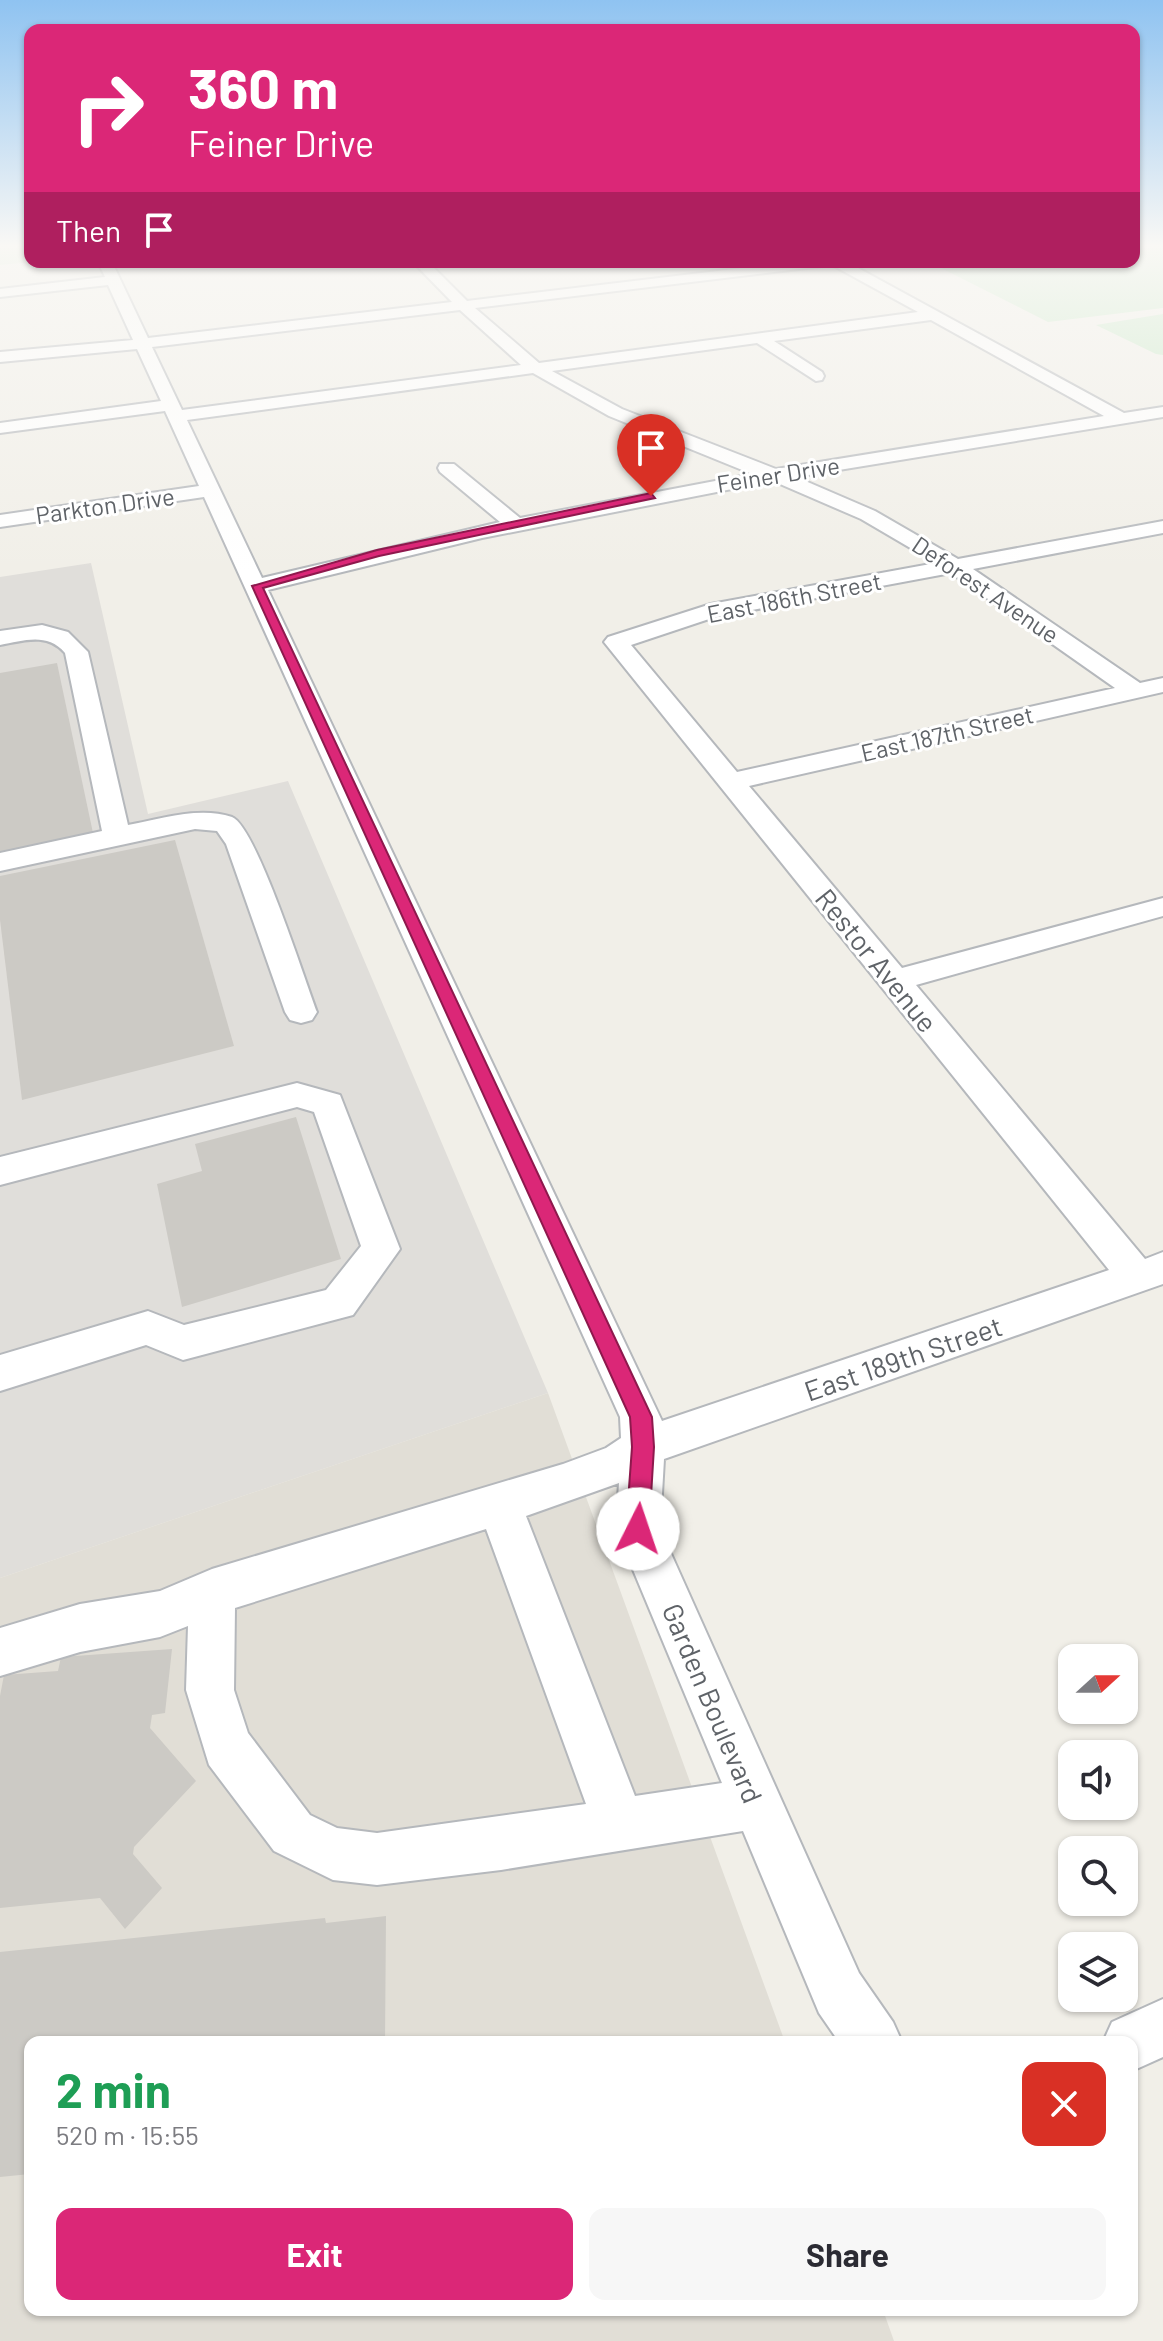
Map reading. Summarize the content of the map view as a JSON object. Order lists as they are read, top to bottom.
{
  "streets": {
    "street": [
      "Feiner Drive",
      "Parkton Drive",
      "Deforest Avenue",
      "East 186th Street",
      "East 187th Street",
      "Restor Avenue",
      "East 189th Street",
      "Garden Boulevard"
    ]
  },
  "crossings": [
    ["Feiner Drive", "Deforest Avenue"],
    ["Feiner Drive", "Garden Boulevard"],
    ["Parkton Drive", "Garden Boulevard"],
    ["Deforest Avenue", "East 186th Street"],
    ["Deforest Avenue", "East 187th Street"],
    ["East 186th Street", "Restor Avenue"],
    ["East 187th Street", "Restor Avenue"],
    ["Restor Avenue", "East 189th Street"],
    ["East 189th Street", "Garden Boulevard"]
  ],
  "north": "right",
  "page": {
    "turn": ["360 m", "Feiner Drive"],
    "then": "Then",
    "heading": ["2 min", "520 m · 15:55"],
    "buttons": ["Exit", "Share"]
  }
}
